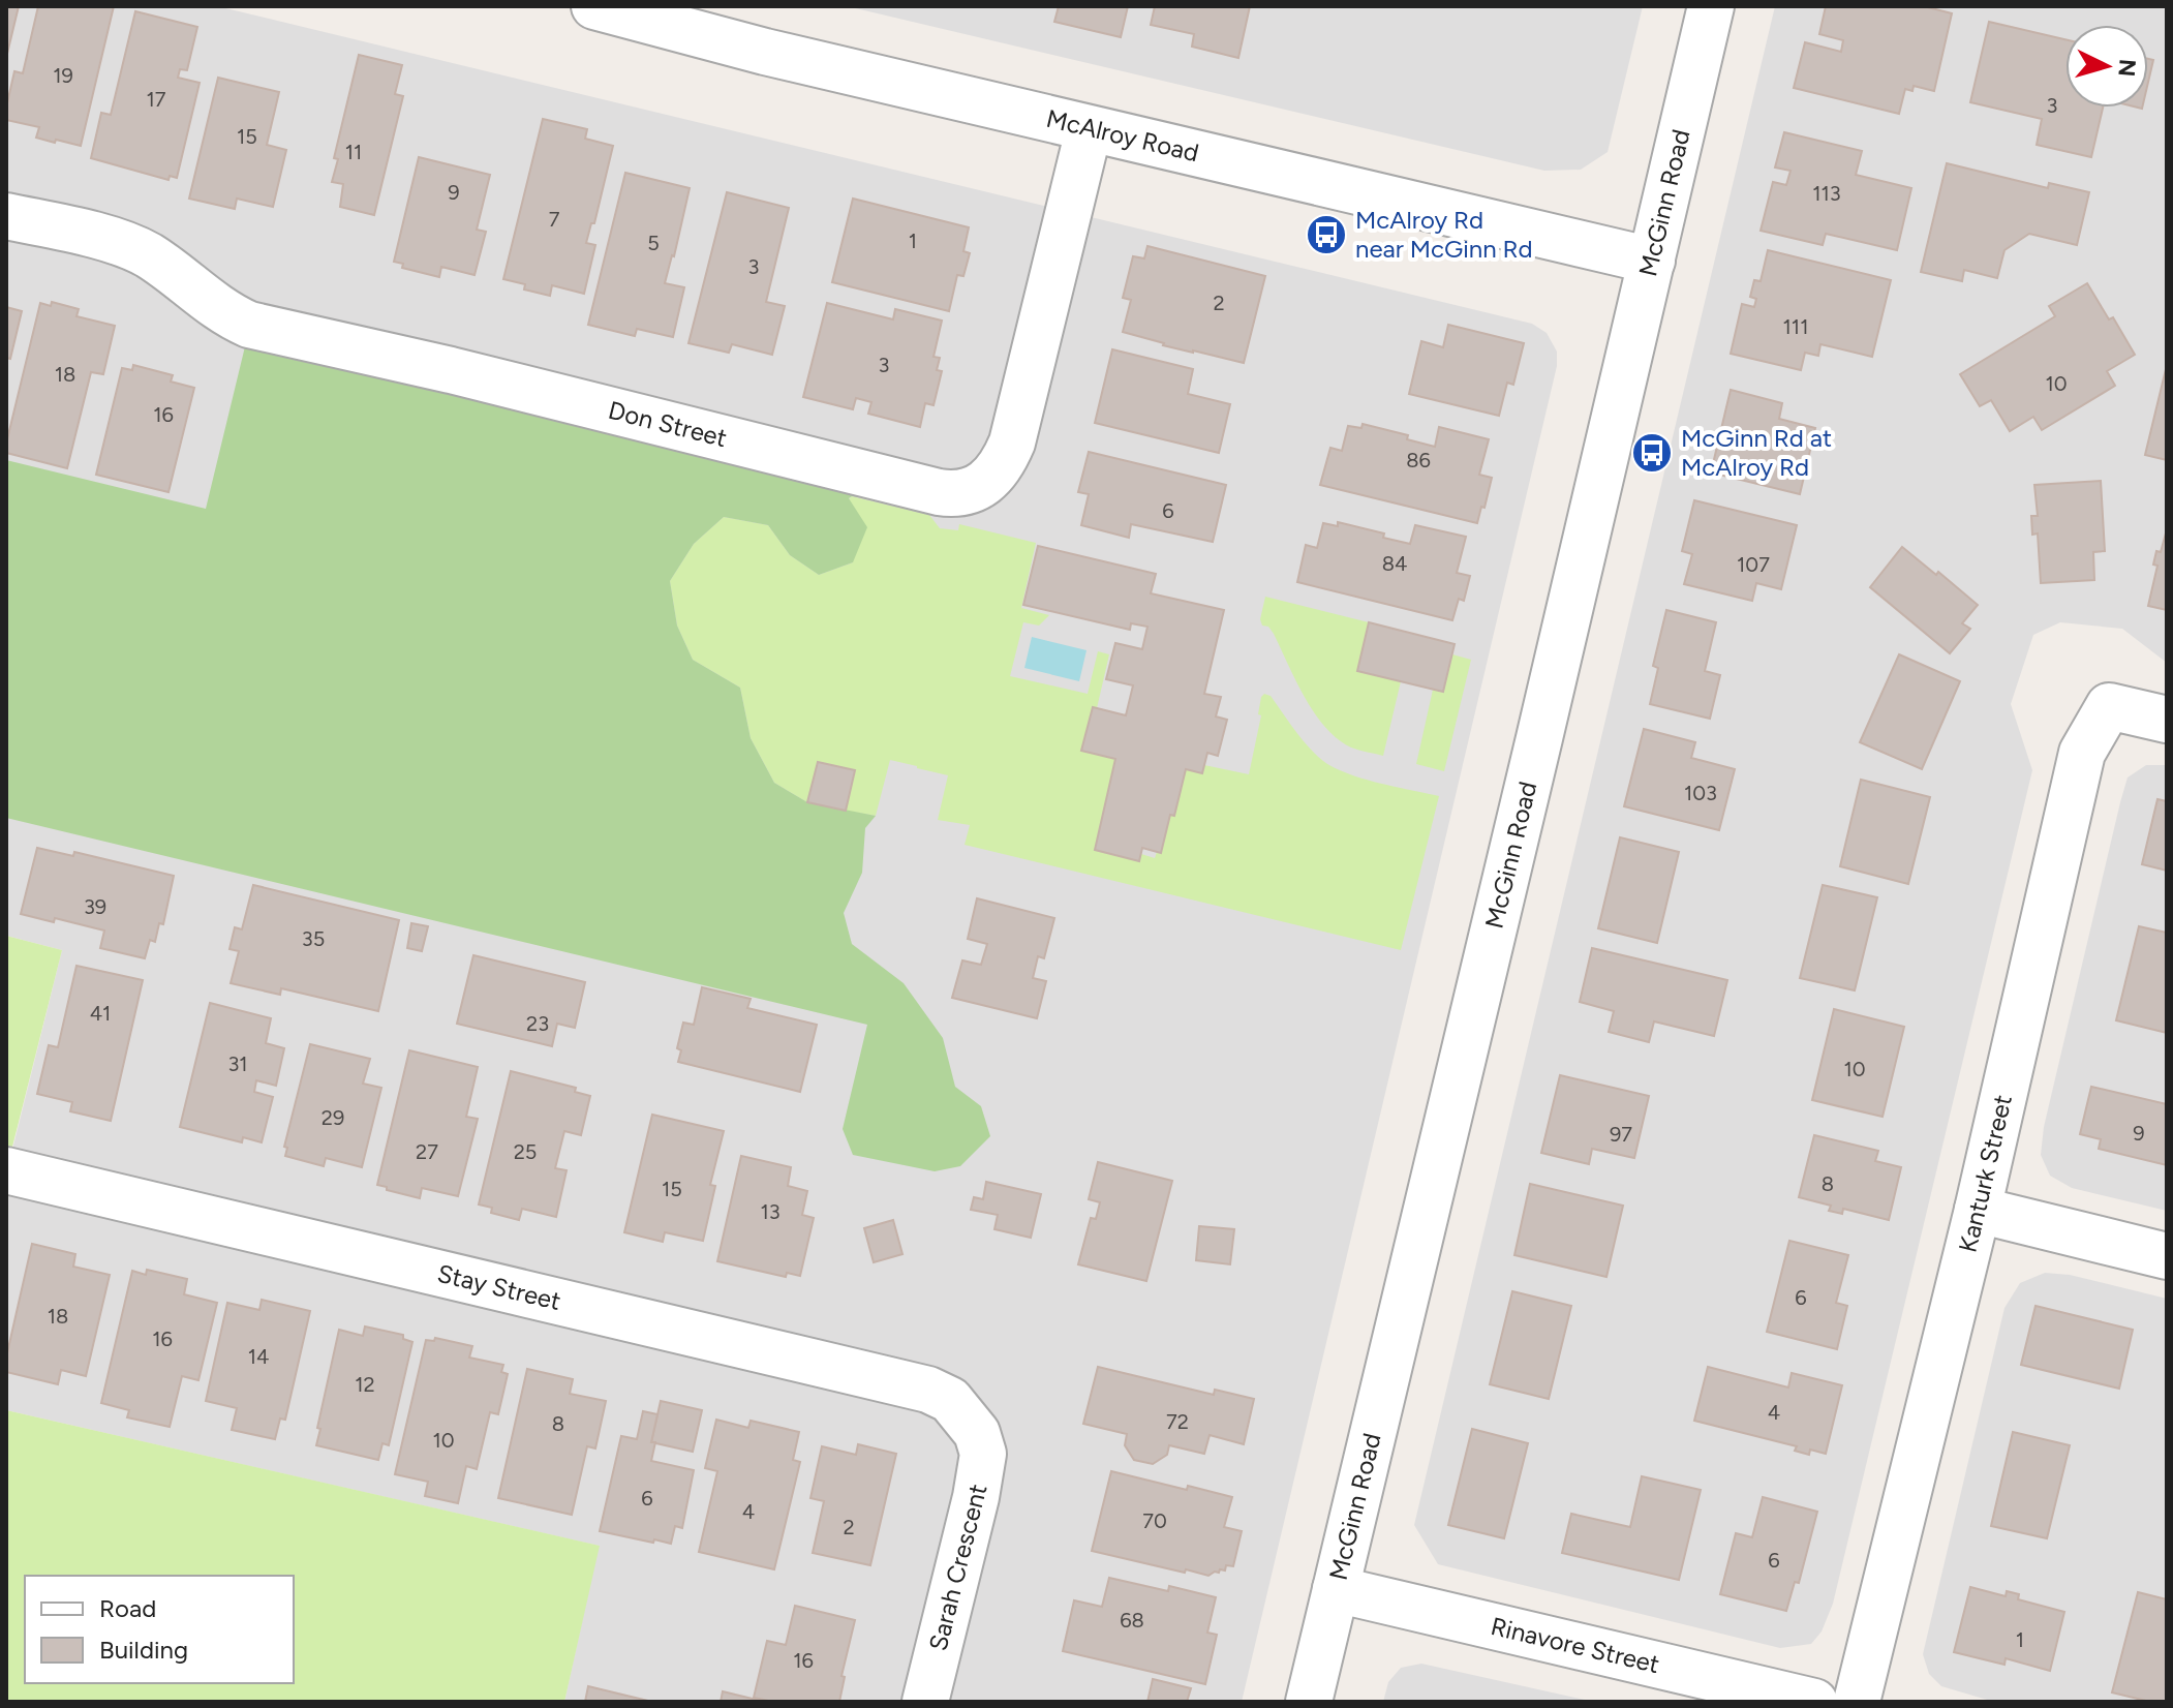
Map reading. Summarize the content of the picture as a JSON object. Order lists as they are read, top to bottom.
{
  "streets": {
    "street": [
      "McAlroy Road",
      "McGinn Road",
      "Don Street",
      "Kanturk Street",
      "Stay Street",
      "Sarah Crescent",
      "Rinavore Street"
    ]
  },
  "crossings": [
    ["McAlroy Road", "McGinn Road"],
    ["McAlroy Road", "Don Street"],
    ["McGinn Road", "Rinavore Street"],
    ["Stay Street", "Sarah Crescent"]
  ],
  "places": {
    "bus stop": ["McAlroy Rd near McGinn Rd", "McGinn Rd at McAlroy Rd"]
  },
  "house_numbers": [
    "19",
    "17",
    "3",
    "15",
    "11",
    "9",
    "113",
    "7",
    "1",
    "5",
    "3",
    "2",
    "111",
    "3",
    "18",
    "10",
    "16",
    "86",
    "6",
    "84",
    "107",
    "103",
    "39",
    "35",
    "41",
    "23",
    "31",
    "10",
    "29",
    "9",
    "97",
    "27",
    "25",
    "8",
    "15",
    "13",
    "6",
    "18",
    "16",
    "14",
    "12",
    "4",
    "72",
    "8",
    "10",
    "6",
    "4",
    "70",
    "2",
    "6",
    "68",
    "1",
    "16"
  ],
  "legend": ["Road", "Building"],
  "north": "right"
}
